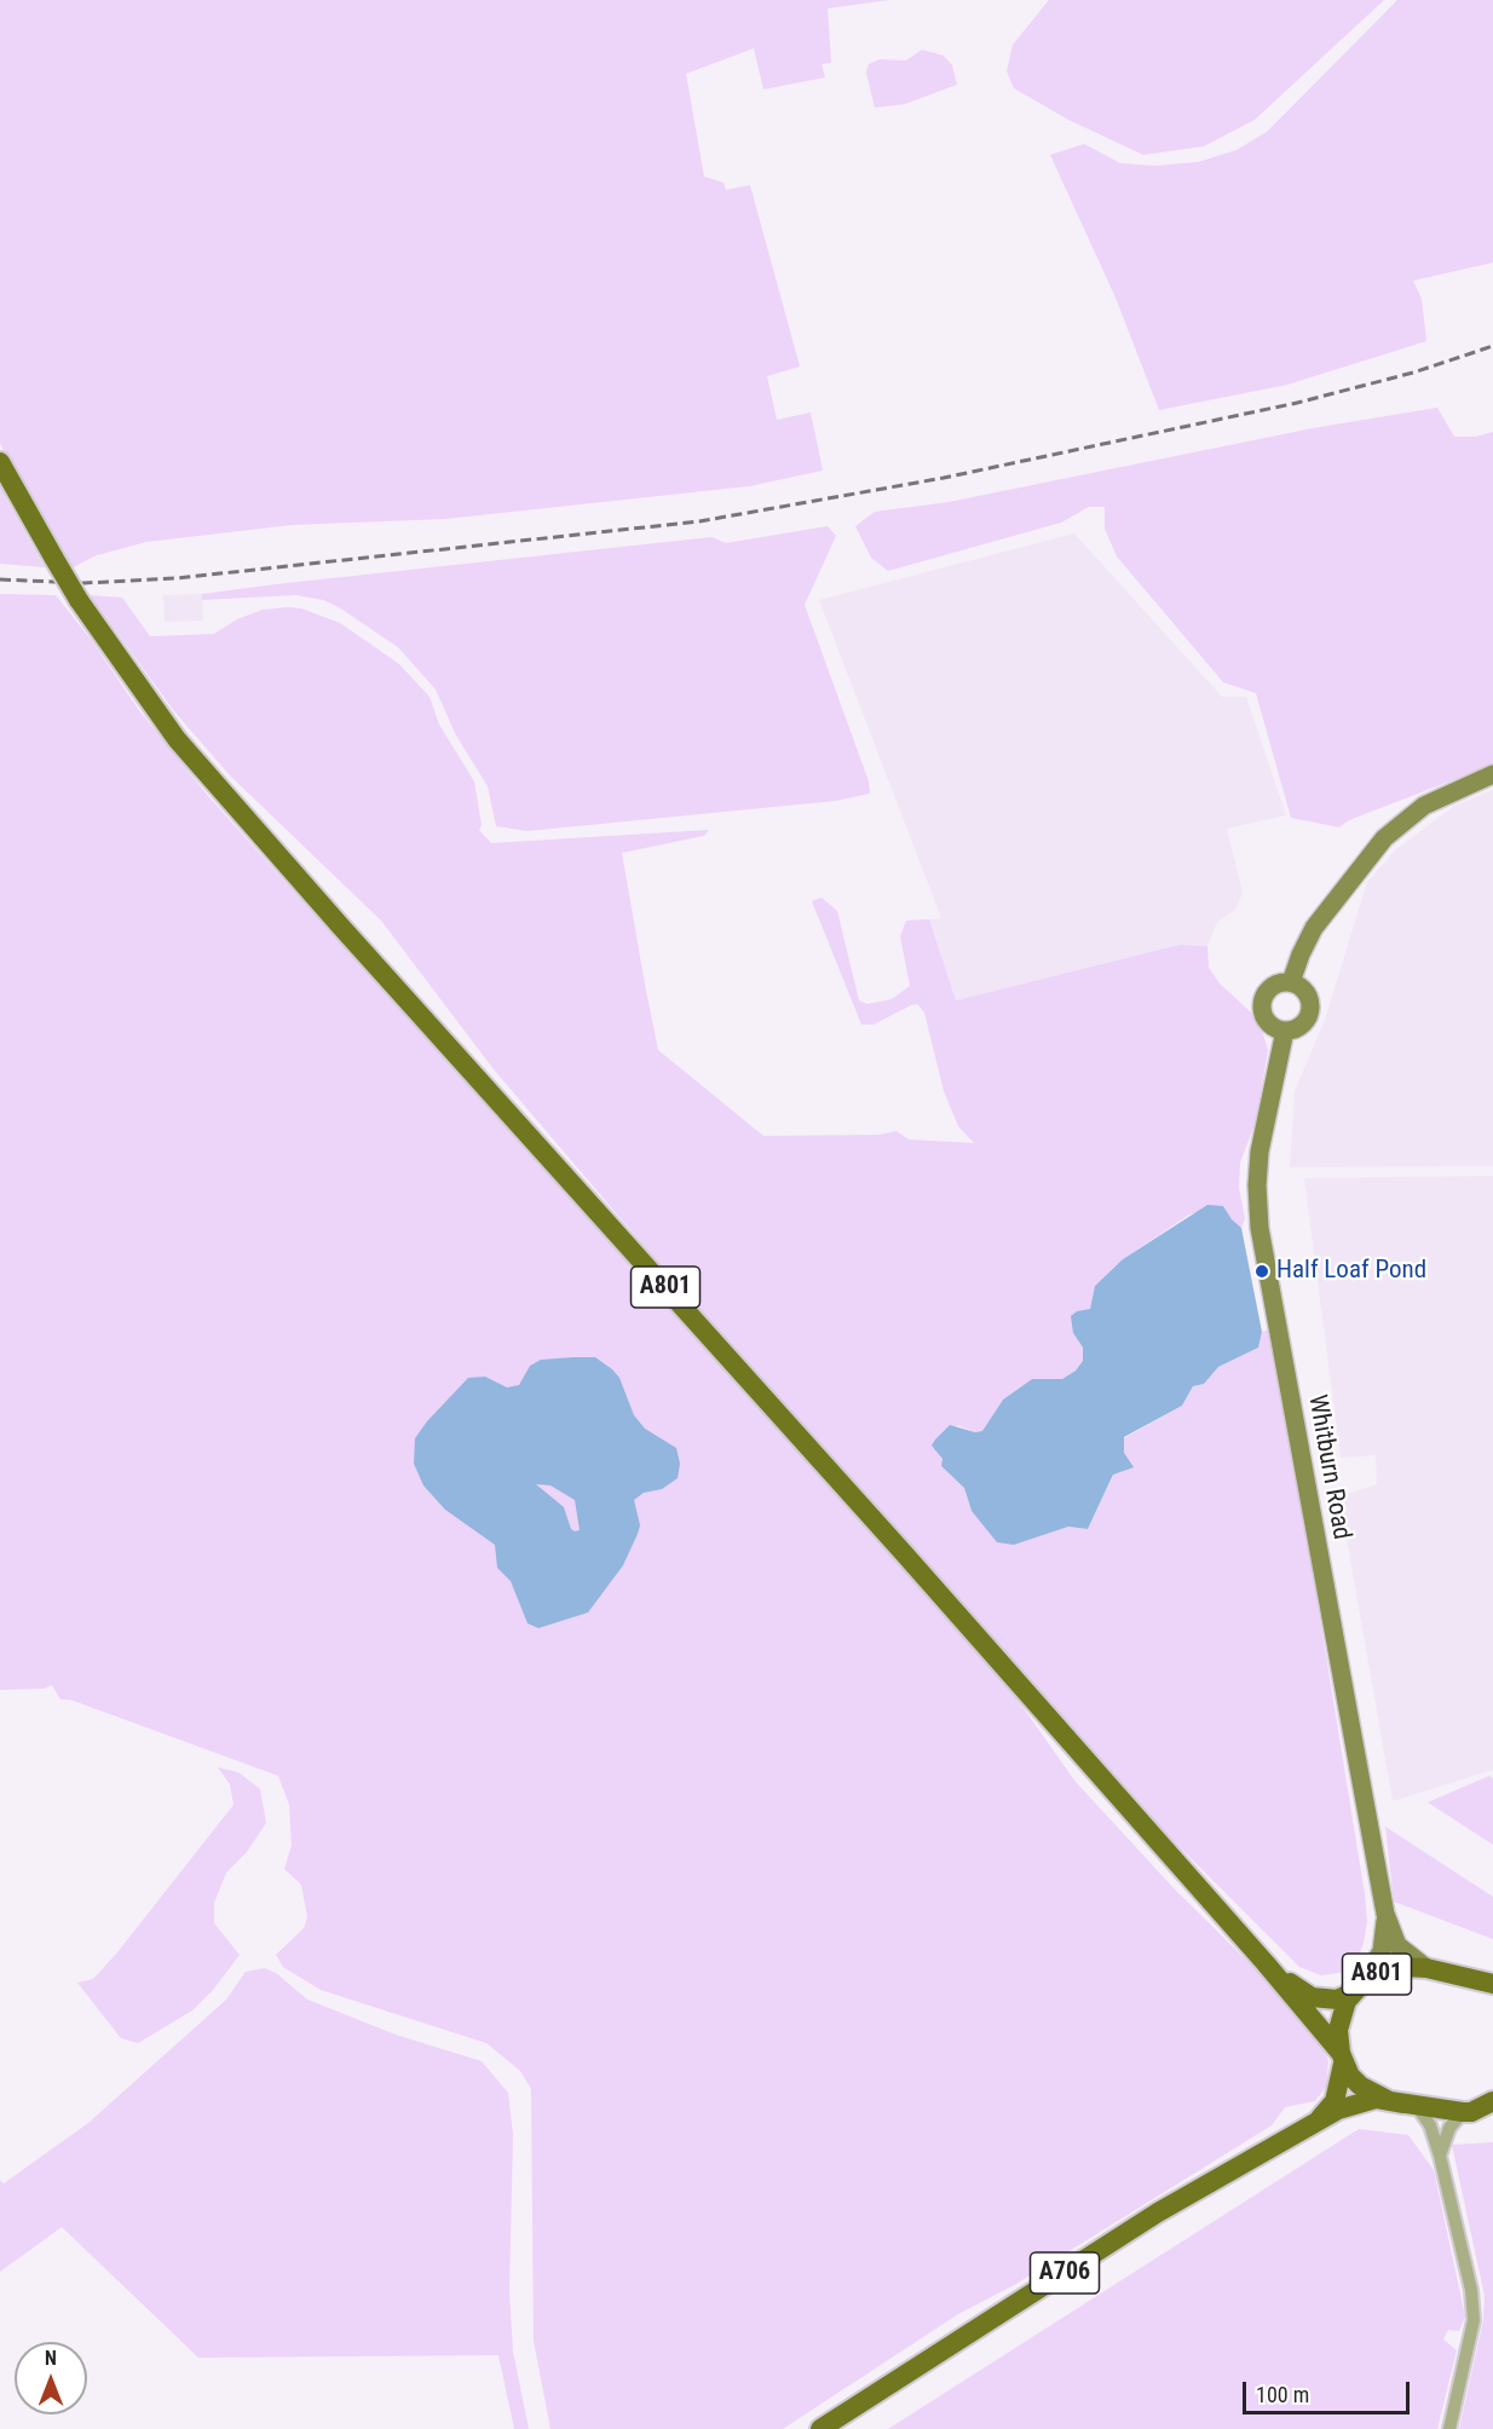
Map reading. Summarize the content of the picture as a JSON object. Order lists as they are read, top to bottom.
{
  "streets": {
    "main road": ["A801", "Whitburn Road", "A706"]
  },
  "crossings": [
    ["A801", "Whitburn Road"],
    ["A801", "A706"]
  ],
  "places": ["Half Loaf Pond"],
  "scale_bar": "100 m",
  "north": "top"
}
